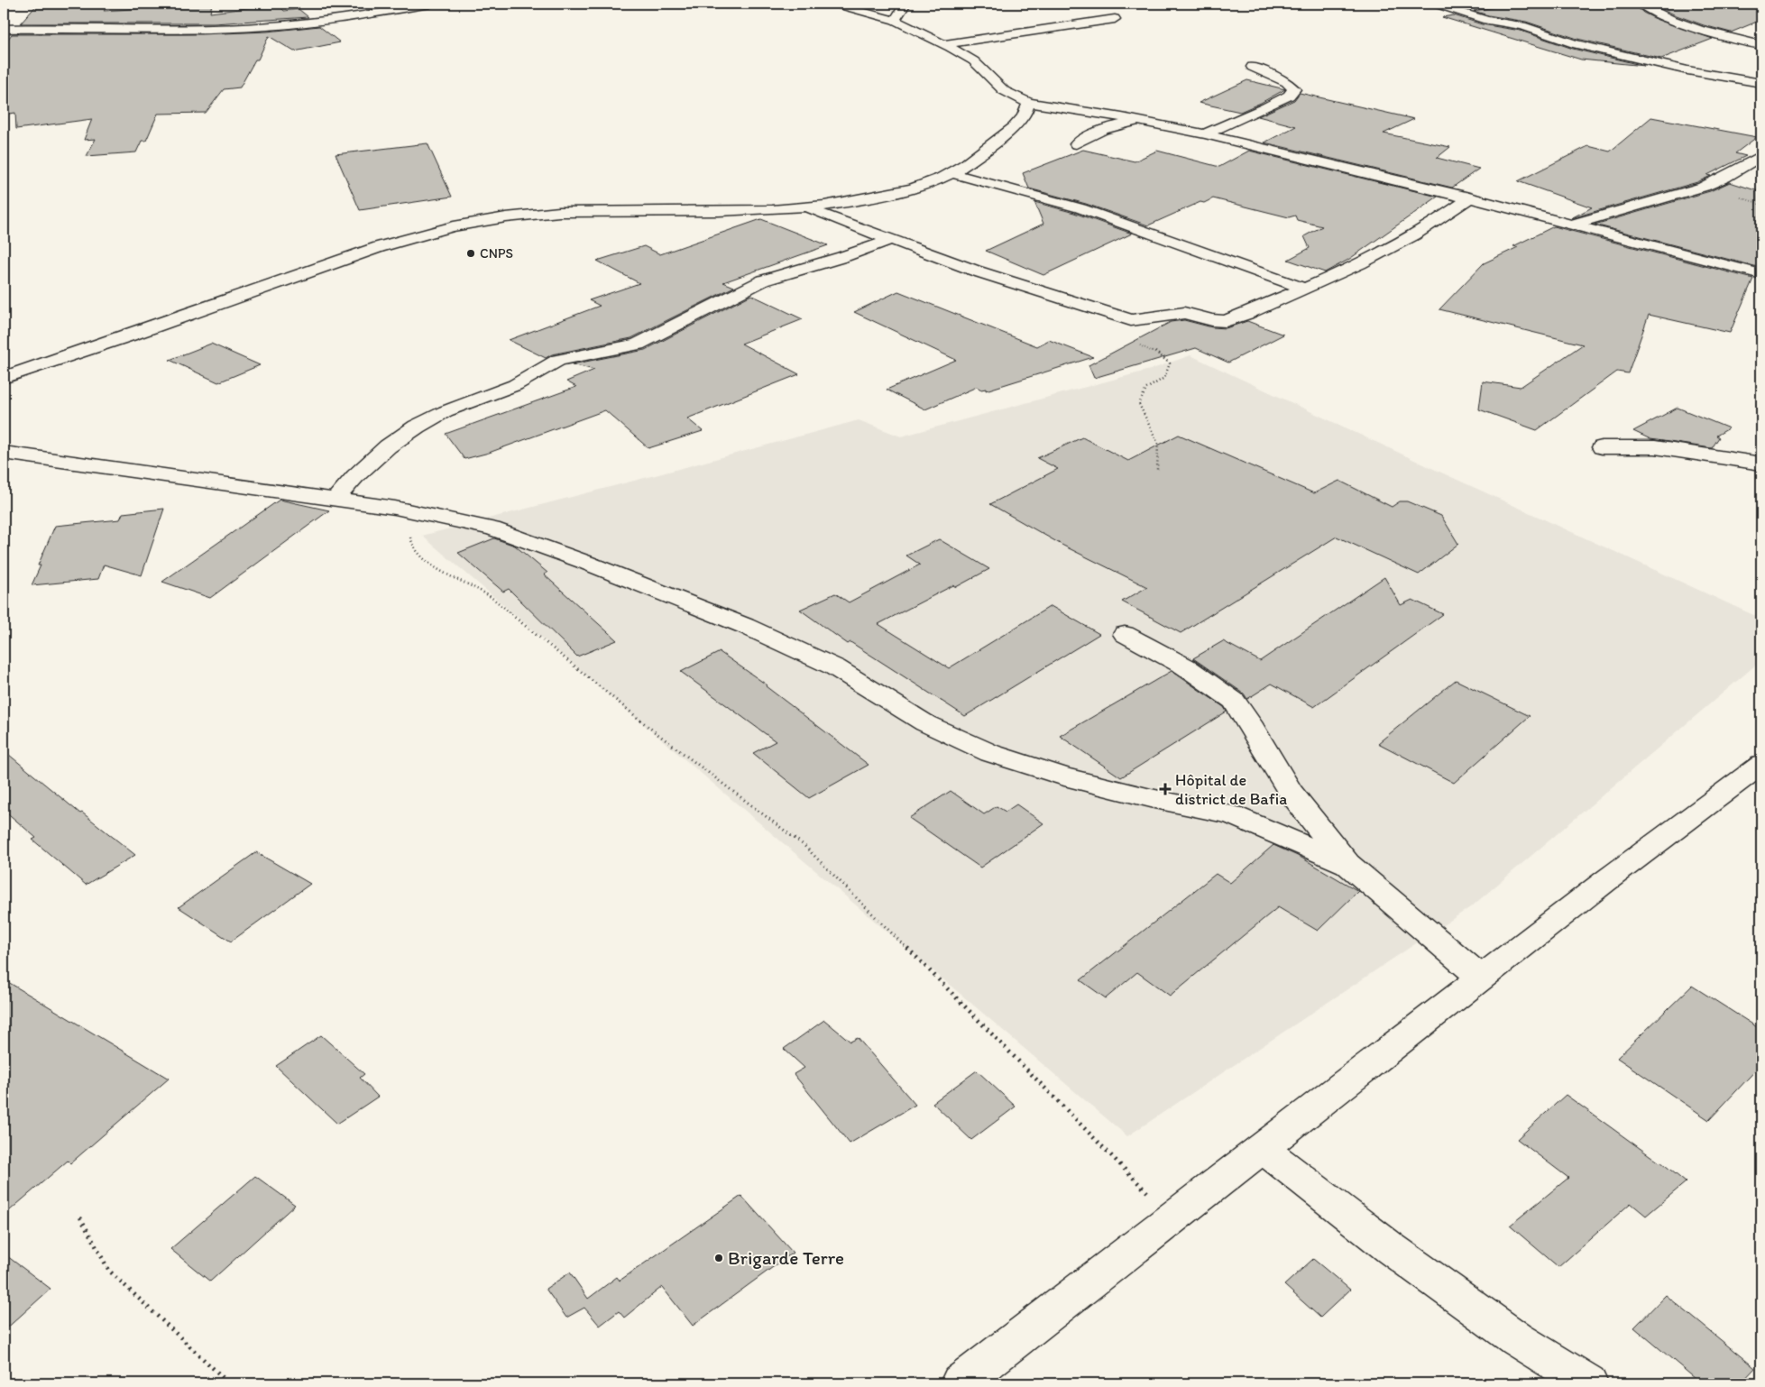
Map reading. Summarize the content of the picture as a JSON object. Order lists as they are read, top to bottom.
{
  "places": {
    "other": ["CNPS", "Brigarde Terre"],
    "health": ["Hôpital de district de Bafia"]
  }
}
